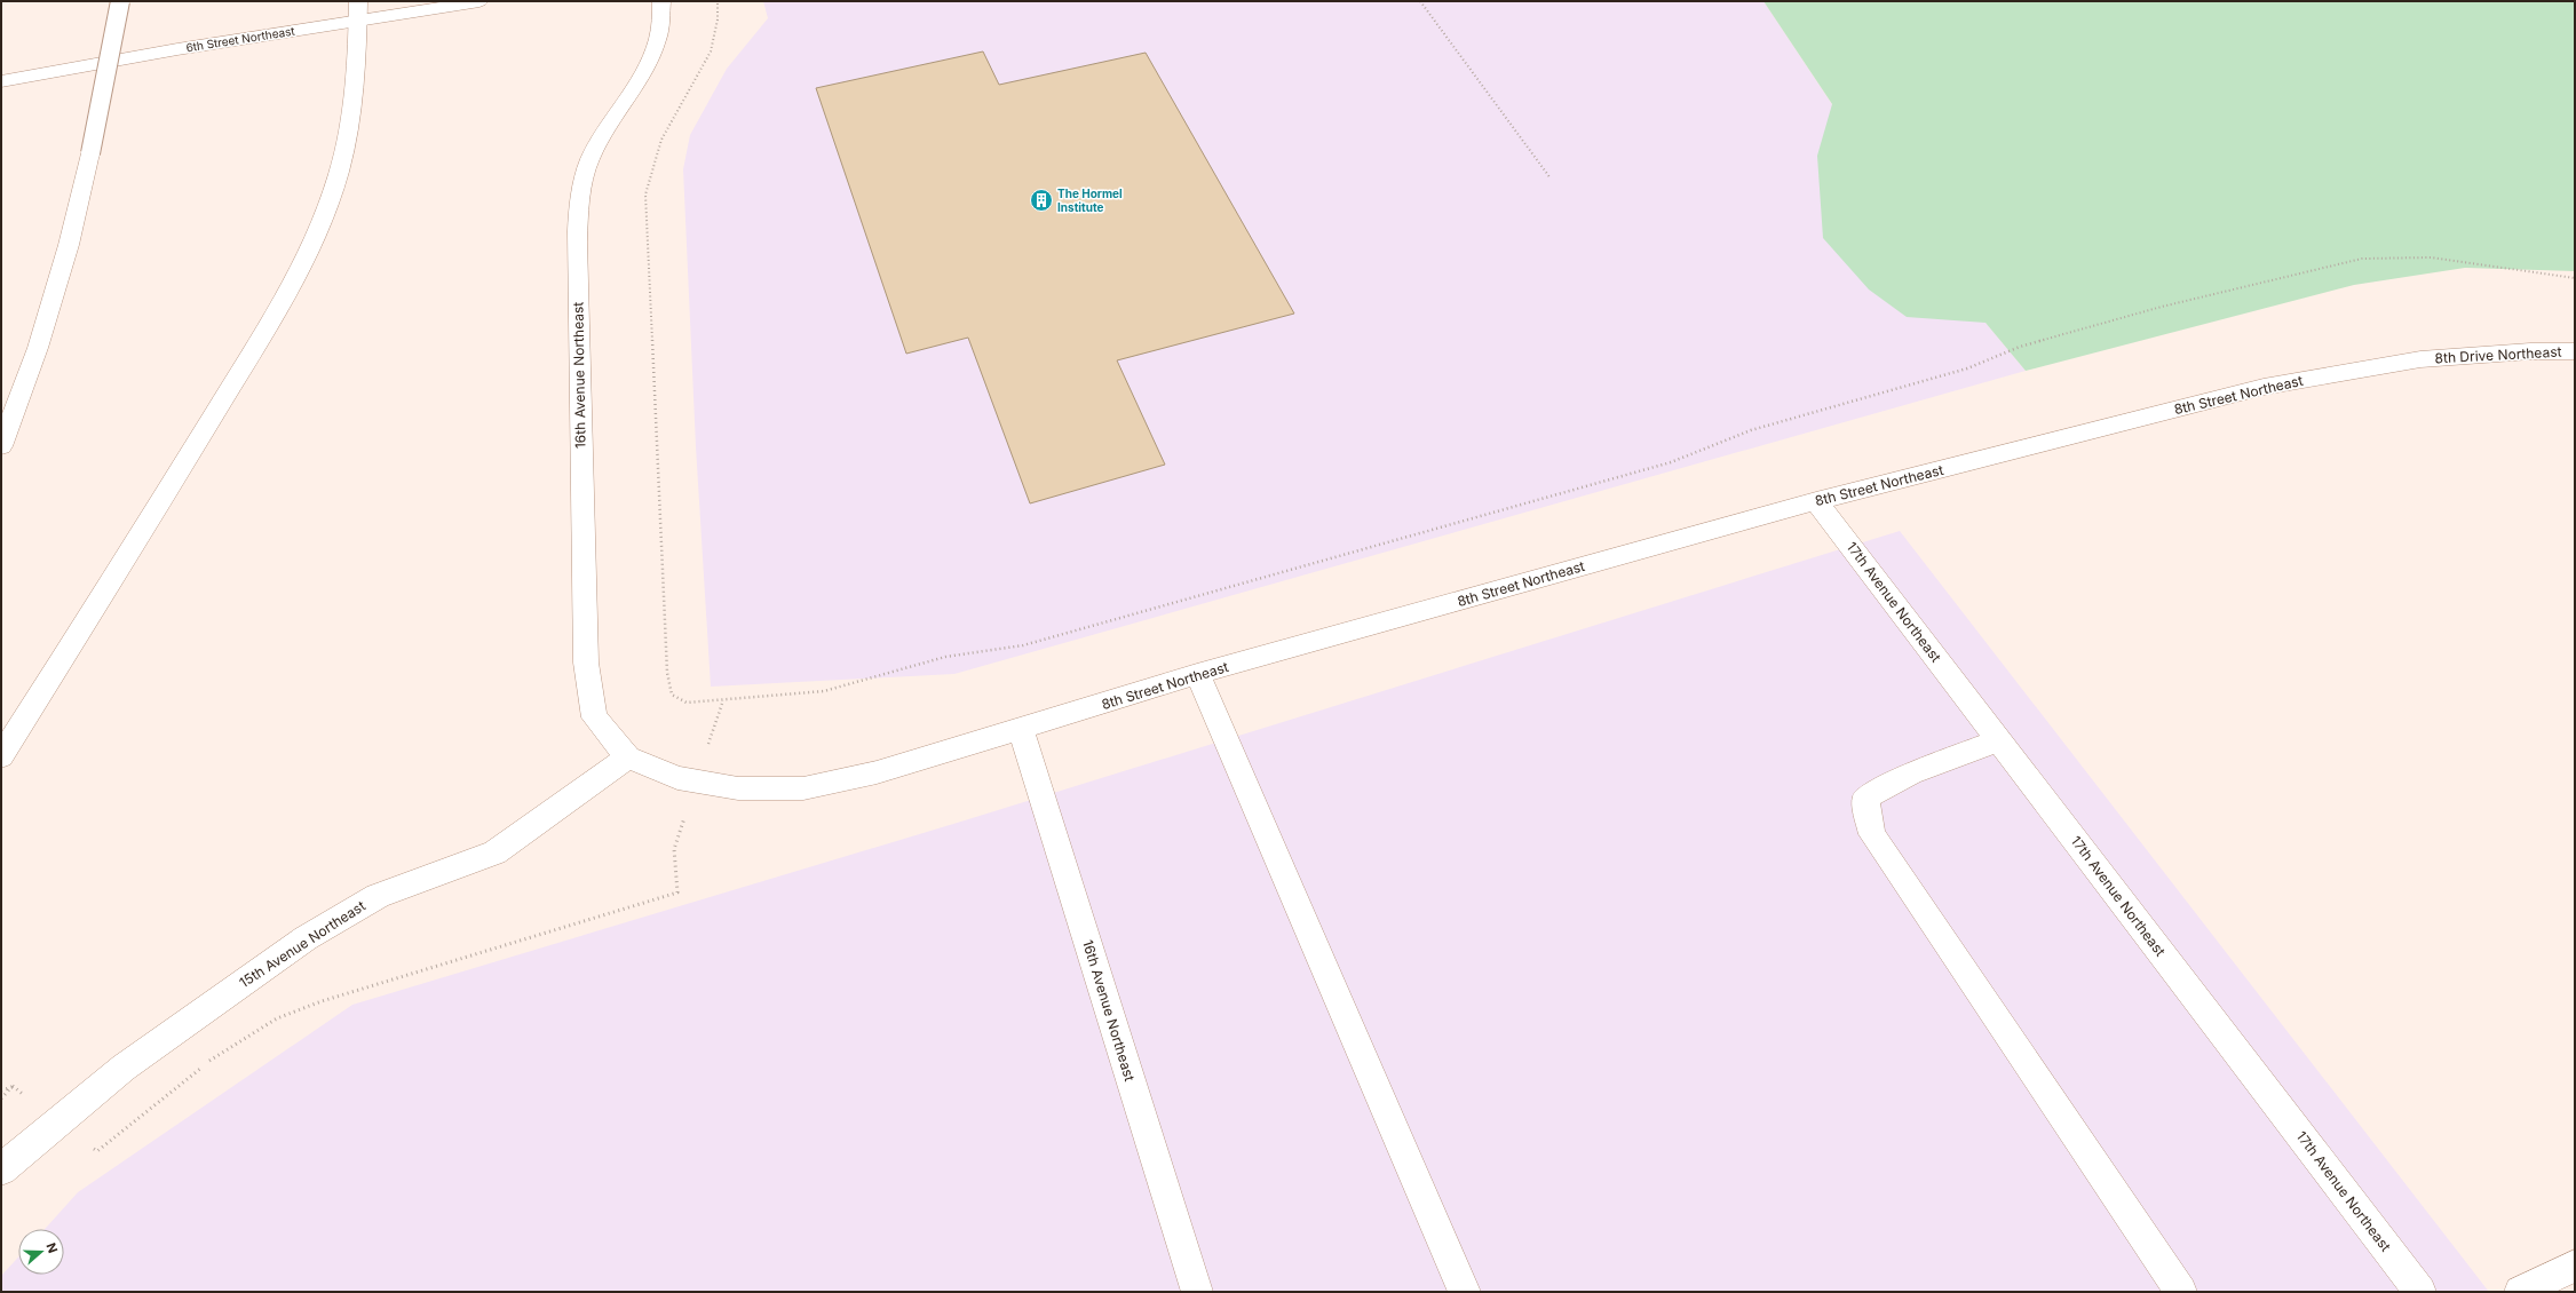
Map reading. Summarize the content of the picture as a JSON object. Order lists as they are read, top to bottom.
{
  "streets": {
    "main road": [
      "6th Street Northeast",
      "8th Drive Northeast",
      "16th Avenue Northeast",
      "8th Street Northeast",
      "17th Avenue Northeast",
      "15th Avenue Northeast"
    ]
  },
  "crossings": [
    ["8th Drive Northeast", "8th Street Northeast"],
    ["16th Avenue Northeast", "8th Street Northeast"],
    ["16th Avenue Northeast", "15th Avenue Northeast"],
    ["8th Street Northeast", "17th Avenue Northeast"],
    ["8th Street Northeast", "15th Avenue Northeast"]
  ],
  "places": {
    "building": ["The Hormel Institute"]
  },
  "north": "right"
}
